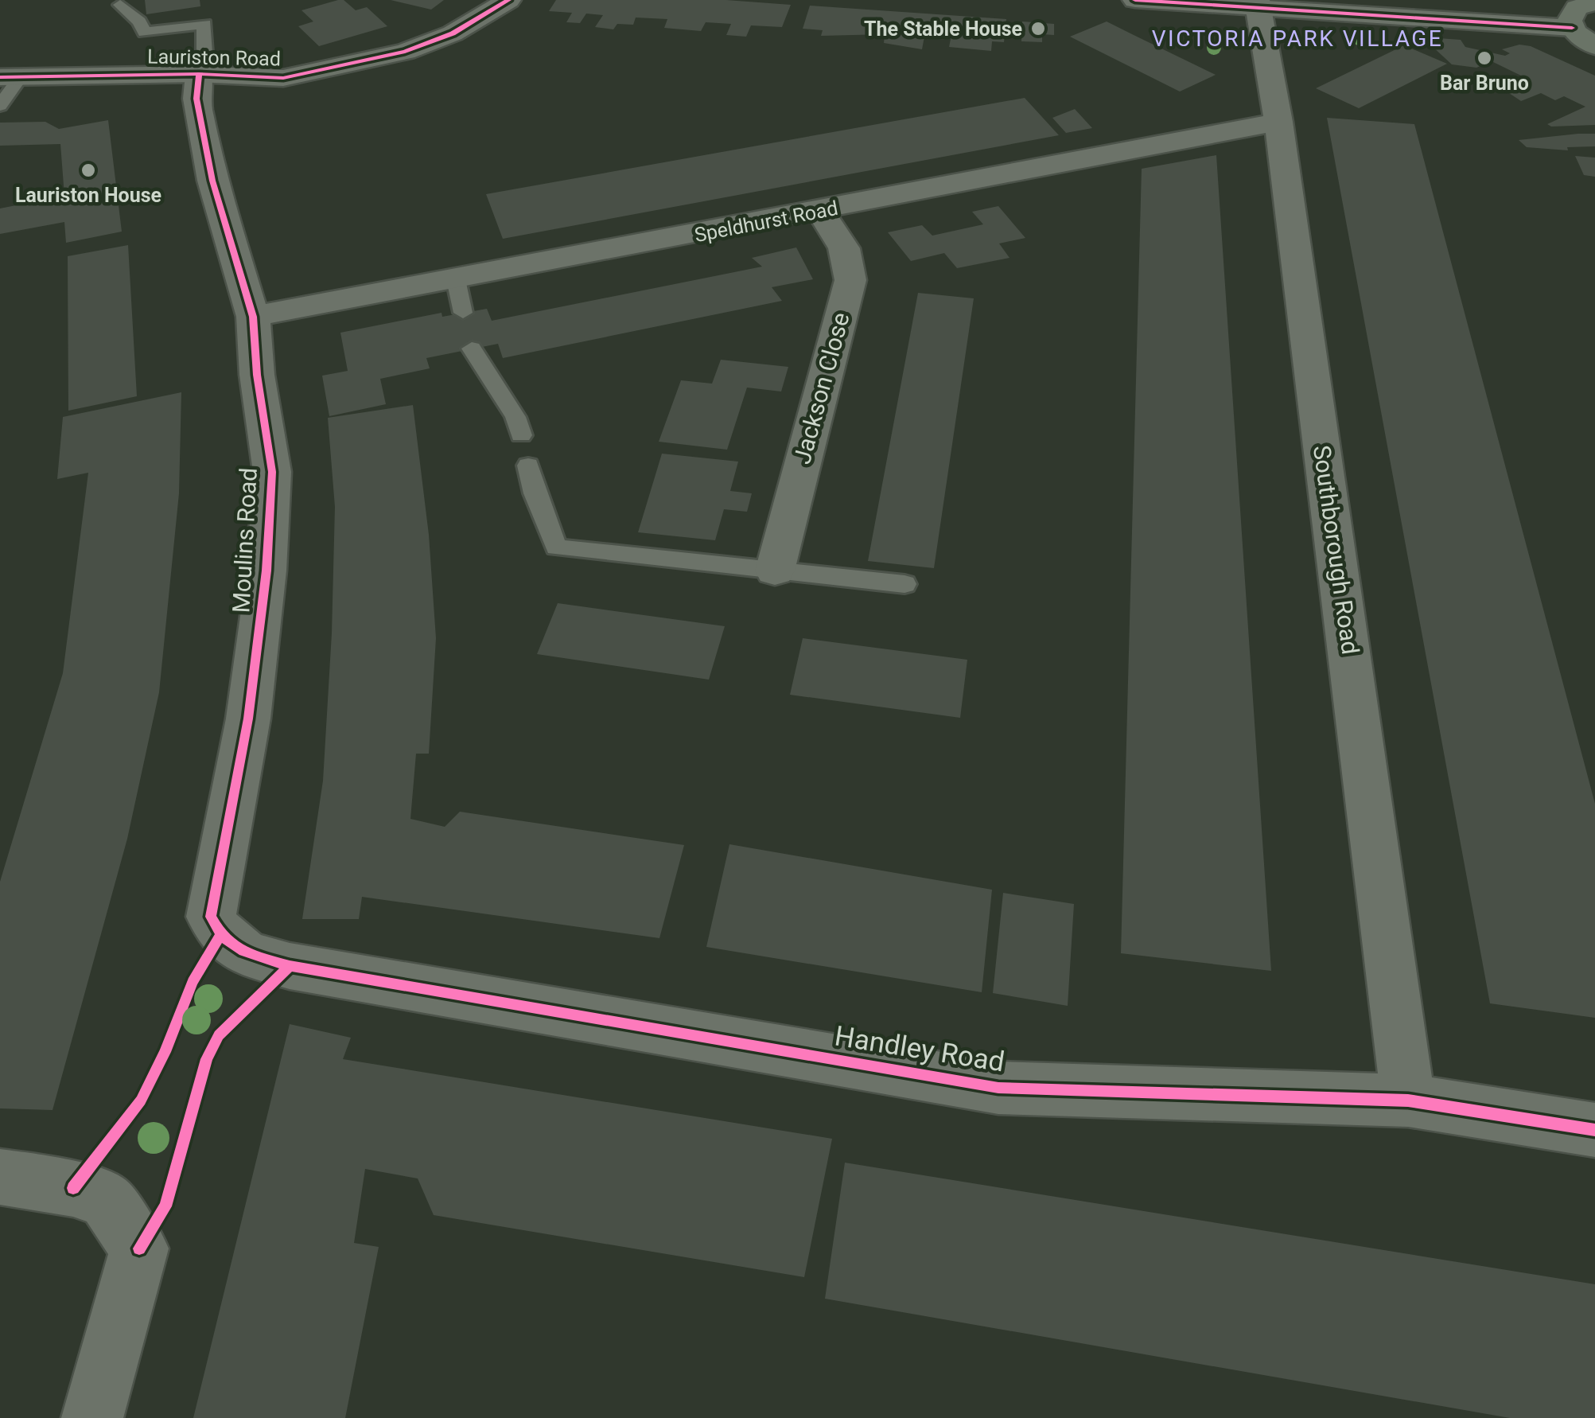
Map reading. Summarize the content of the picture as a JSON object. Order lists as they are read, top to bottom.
{
  "streets": {
    "street": [
      "Lauriston Road",
      "Speldhurst Road",
      "Jackson Close",
      "Moulins Road",
      "Southborough Road",
      "Handley Road"
    ]
  },
  "crossings": [
    ["Lauriston Road", "Moulins Road"],
    ["Speldhurst Road", "Jackson Close"],
    ["Speldhurst Road", "Moulins Road"],
    ["Speldhurst Road", "Southborough Road"],
    ["Moulins Road", "Handley Road"],
    ["Southborough Road", "Handley Road"]
  ],
  "districts": ["VICTORIA PARK VILLAGE"],
  "places": ["The Stable House", "Bar Bruno", "Lauriston House"]
}
